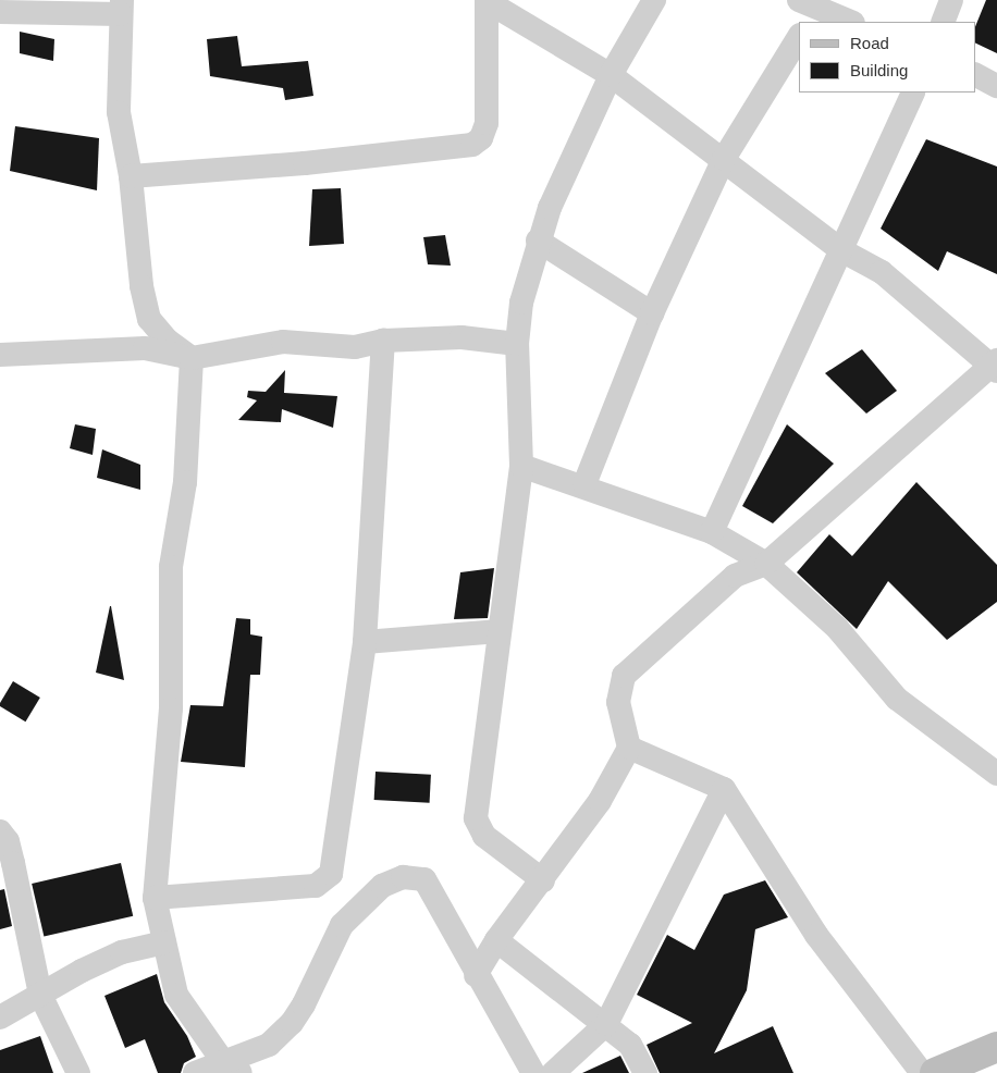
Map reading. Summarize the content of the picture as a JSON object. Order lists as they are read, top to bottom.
{
  "legend": ["Road", "Building"]
}
